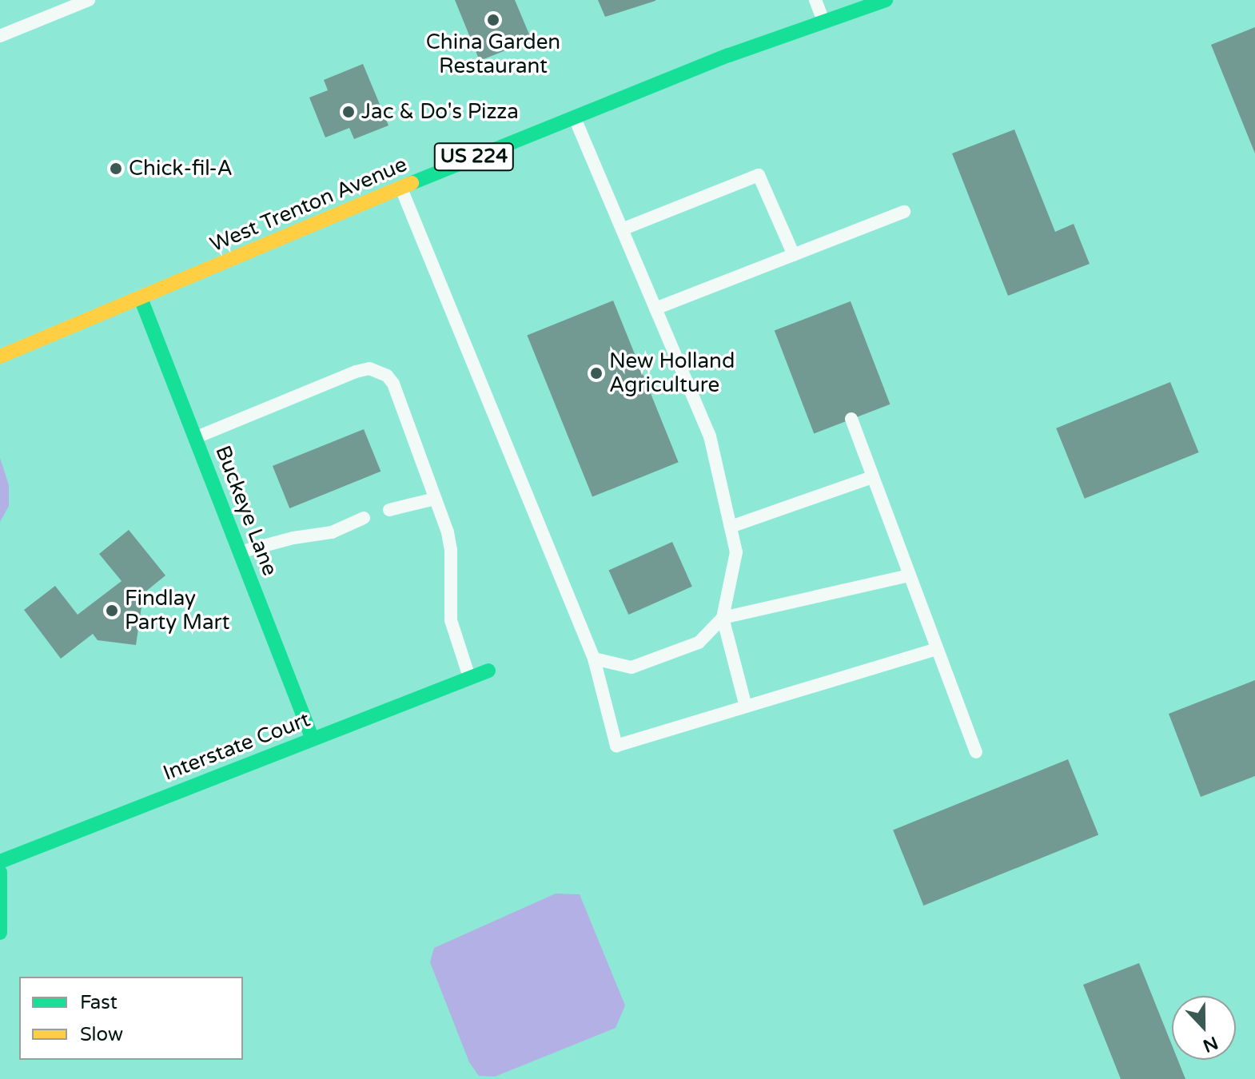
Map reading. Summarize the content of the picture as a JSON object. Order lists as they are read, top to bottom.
{
  "streets": {
    "main road": [
      "US 224",
      "West Trenton Avenue",
      "Buckeye Lane",
      "Interstate Court"
    ]
  },
  "crossings": [
    ["West Trenton Avenue", "Buckeye Lane"],
    ["Buckeye Lane", "Interstate Court"]
  ],
  "places": [
    "China Garden Restaurant",
    "Jac & Do's Pizza",
    "Chick-fil-A",
    "New Holland Agriculture",
    "Findlay Party Mart"
  ],
  "legend": ["Fast", "Slow"],
  "north": "bottom"
}
